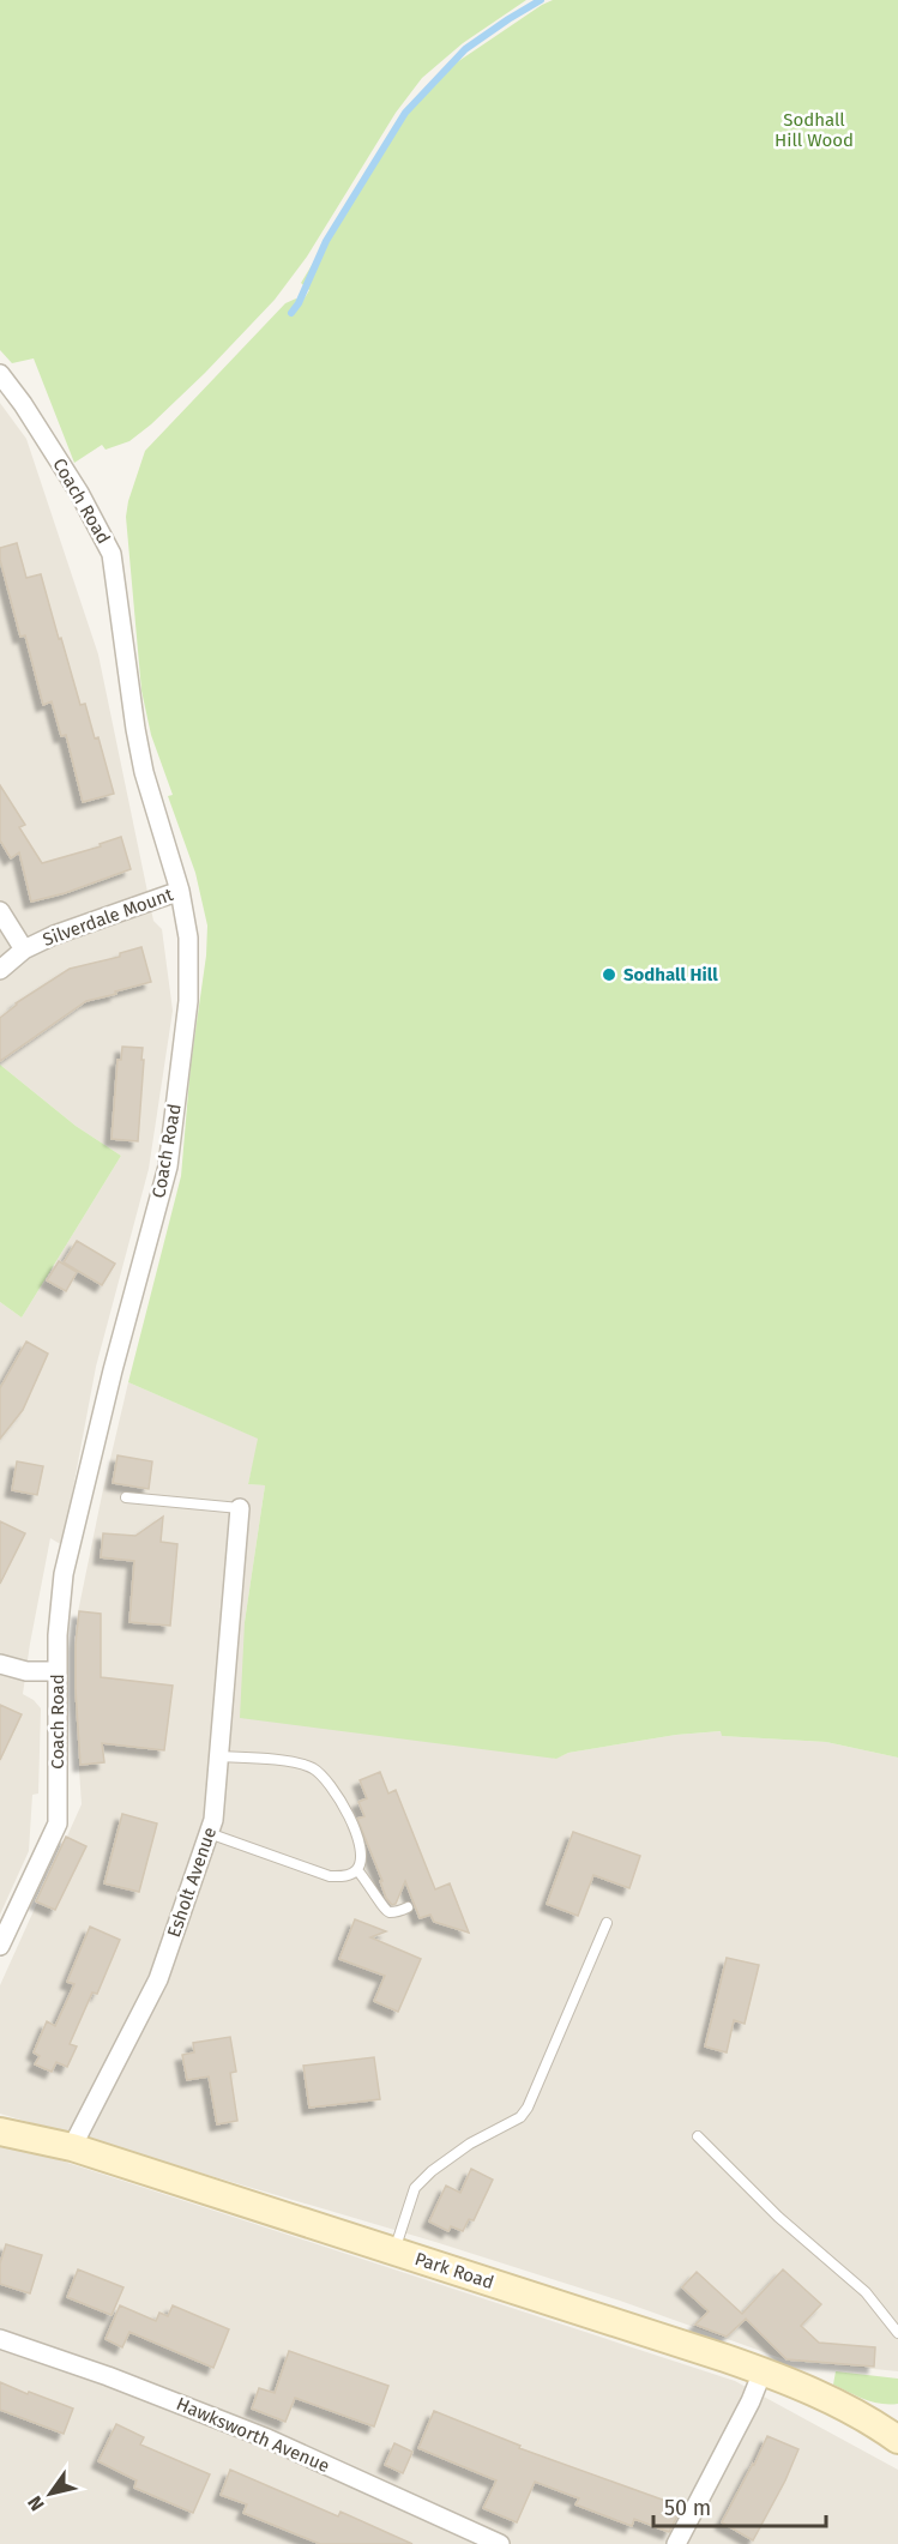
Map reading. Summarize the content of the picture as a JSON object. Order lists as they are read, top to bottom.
{
  "streets": {
    "main road": ["Park Road"],
    "street": [
      "Coach Road",
      "Silverdale Mount",
      "Esholt Avenue",
      "Hawksworth Avenue"
    ]
  },
  "crossings": [
    ["Coach Road", "Silverdale Mount"],
    ["Esholt Avenue", "Park Road"]
  ],
  "parks": ["Sodhall Hill Wood"],
  "places": ["Sodhall Hill"],
  "scale_bar": "50 m",
  "north": "bottom left"
}
